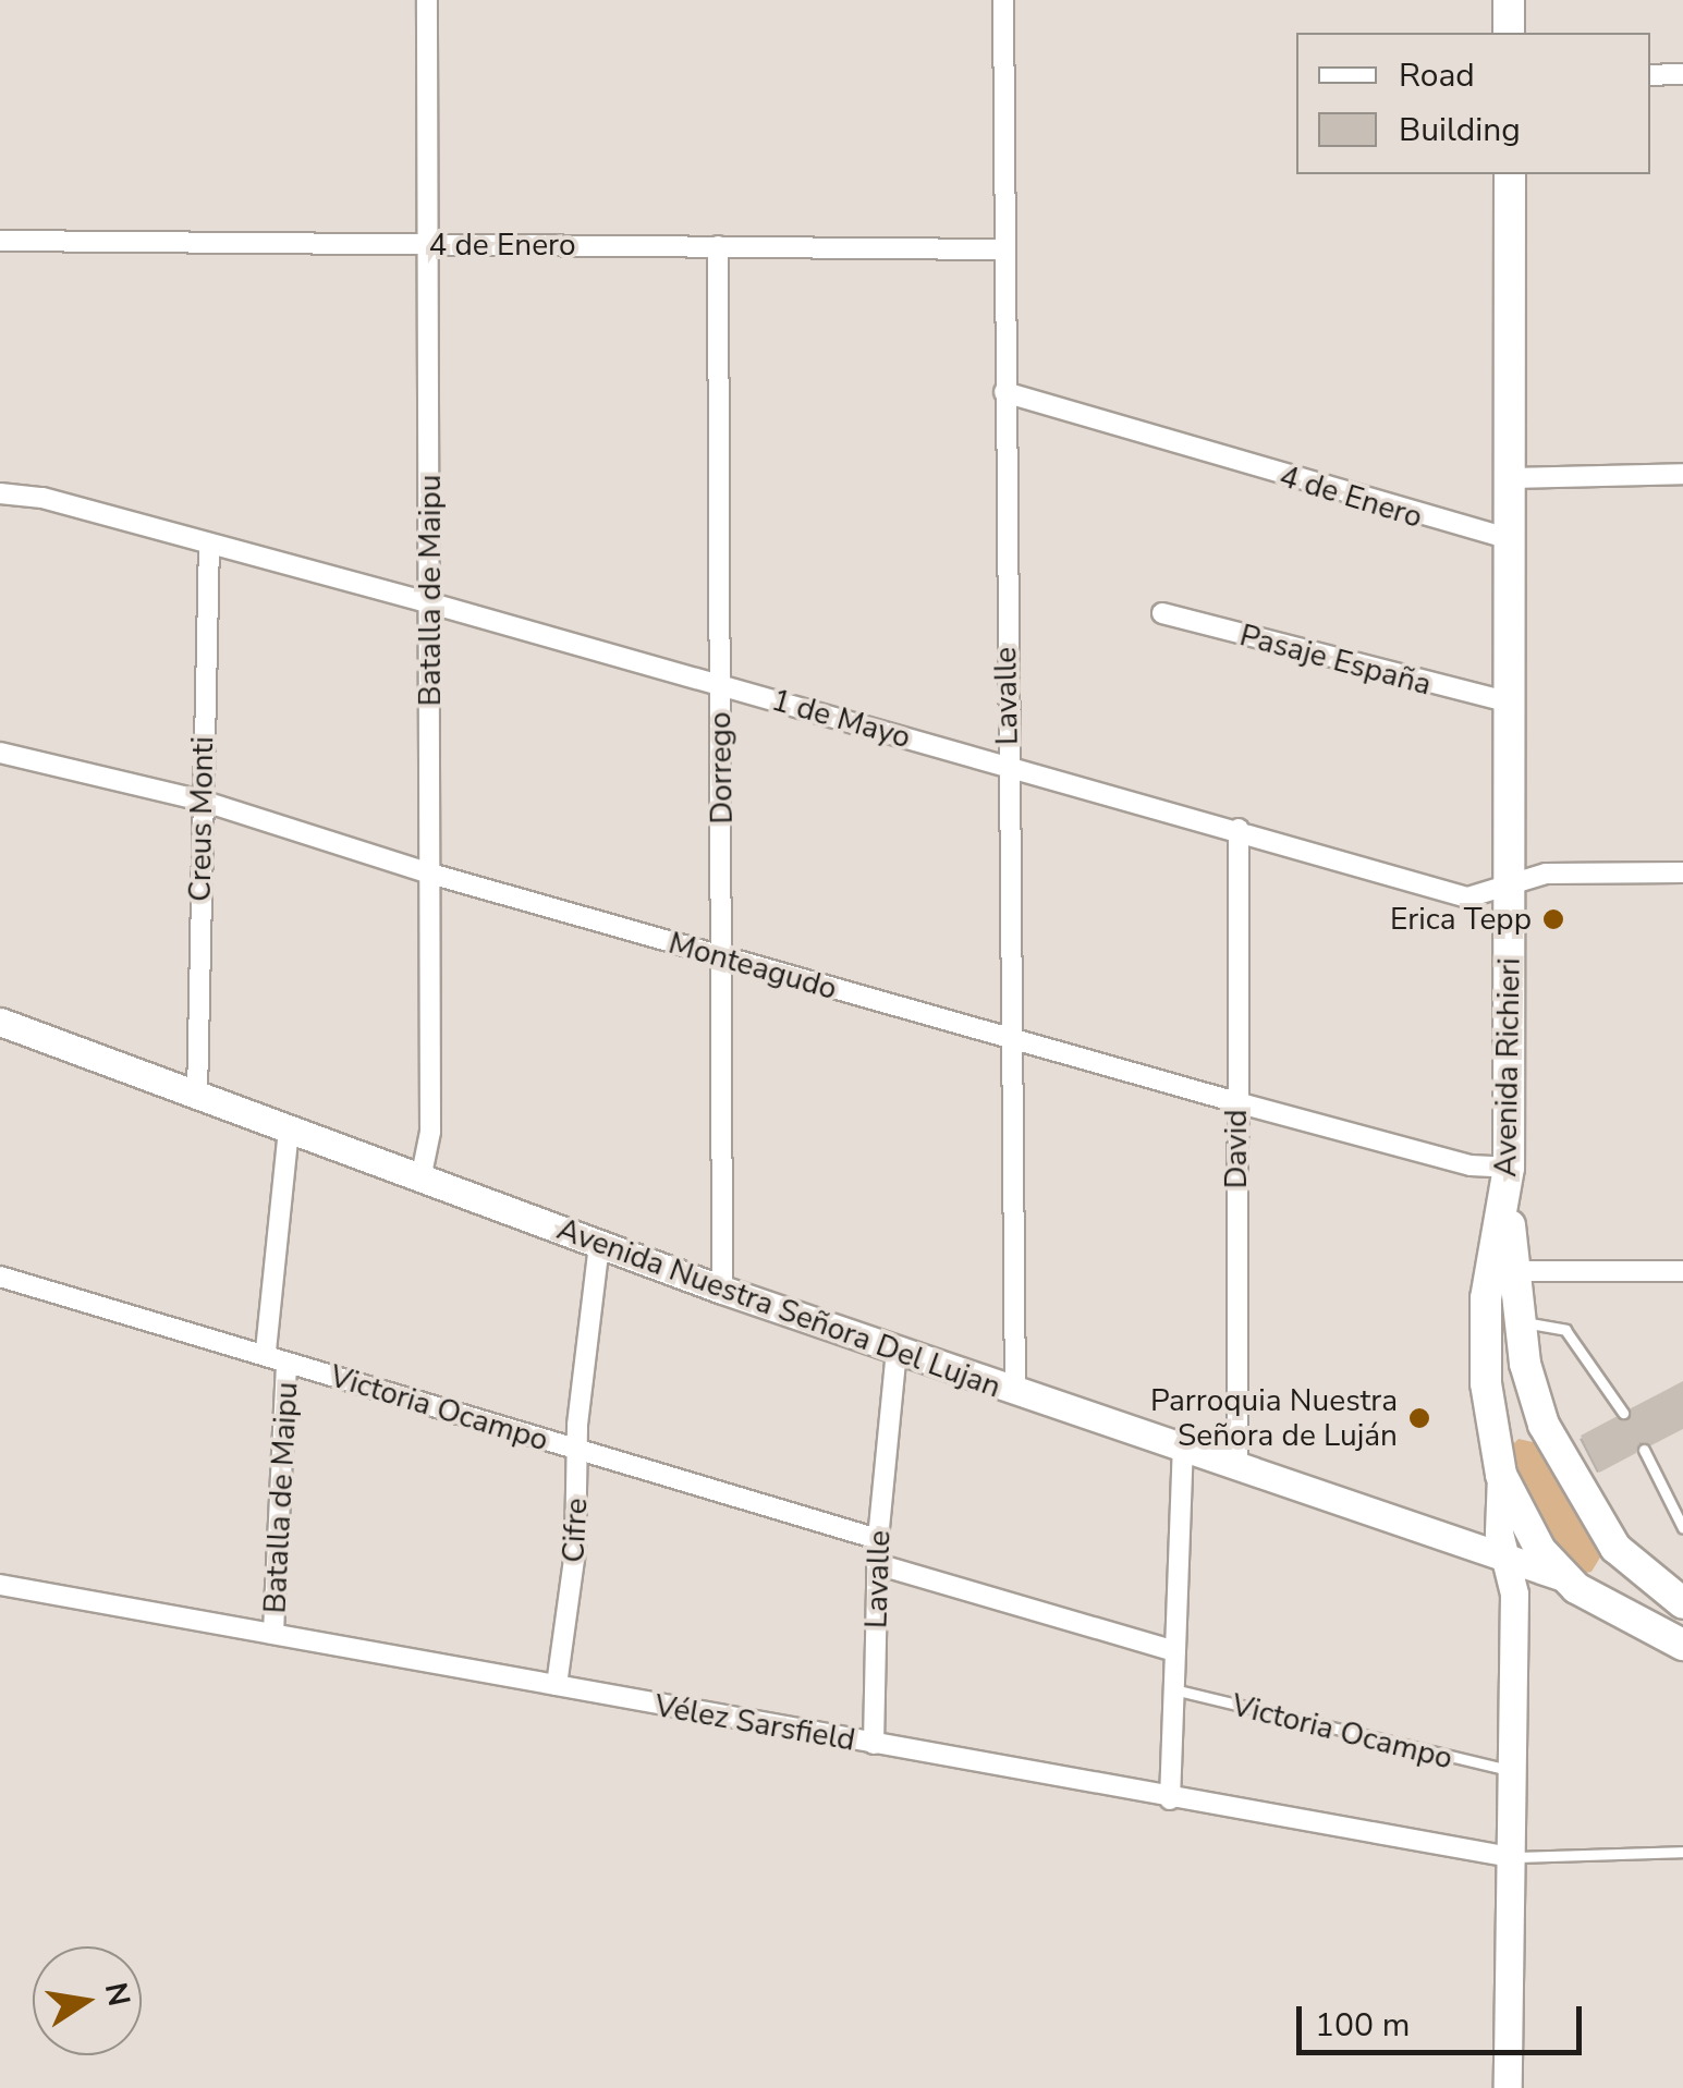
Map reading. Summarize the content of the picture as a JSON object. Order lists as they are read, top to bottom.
{
  "streets": {
    "main road": ["Avenida Richieri"],
    "street": [
      "4 de Enero",
      "Batalla de Maipu",
      "Pasaje España",
      "Lavalle",
      "1 de Mayo",
      "Dorrego",
      "Creus Monti",
      "Monteagudo",
      "David",
      "Avenida Nuestra Señora Del Lujan",
      "Victoria Ocampo",
      "Cifre",
      "Vélez Sarsfield"
    ]
  },
  "crossings": [
    ["4 de Enero", "Batalla de Maipu"],
    ["4 de Enero", "Lavalle"],
    ["4 de Enero", "Dorrego"],
    ["4 de Enero", "Avenida Richieri"],
    ["Batalla de Maipu", "1 de Mayo"],
    ["Batalla de Maipu", "Monteagudo"],
    ["Batalla de Maipu", "Avenida Nuestra Señora Del Lujan"],
    ["Batalla de Maipu", "Victoria Ocampo"],
    ["Batalla de Maipu", "Vélez Sarsfield"],
    ["Pasaje España", "Avenida Richieri"],
    ["Lavalle", "1 de Mayo"],
    ["Lavalle", "Monteagudo"],
    ["Lavalle", "Avenida Nuestra Señora Del Lujan"],
    ["Lavalle", "Victoria Ocampo"],
    ["Lavalle", "Vélez Sarsfield"],
    ["1 de Mayo", "Dorrego"],
    ["1 de Mayo", "Creus Monti"],
    ["1 de Mayo", "Avenida Richieri"],
    ["1 de Mayo", "David"],
    ["Dorrego", "Monteagudo"],
    ["Dorrego", "Avenida Nuestra Señora Del Lujan"],
    ["Creus Monti", "Monteagudo"],
    ["Creus Monti", "Avenida Nuestra Señora Del Lujan"],
    ["Monteagudo", "Avenida Richieri"],
    ["Monteagudo", "David"],
    ["Avenida Richieri", "Avenida Nuestra Señora Del Lujan"],
    ["Avenida Richieri", "Victoria Ocampo"],
    ["Avenida Richieri", "Vélez Sarsfield"],
    ["David", "Avenida Nuestra Señora Del Lujan"],
    ["Avenida Nuestra Señora Del Lujan", "Cifre"],
    ["Victoria Ocampo", "Cifre"],
    ["Cifre", "Vélez Sarsfield"]
  ],
  "places": ["Erica Tepp", "Parroquia Nuestra Señora de Luján"],
  "legend": ["Road", "Building"],
  "scale_bar": "100 m",
  "north": "right"
}
